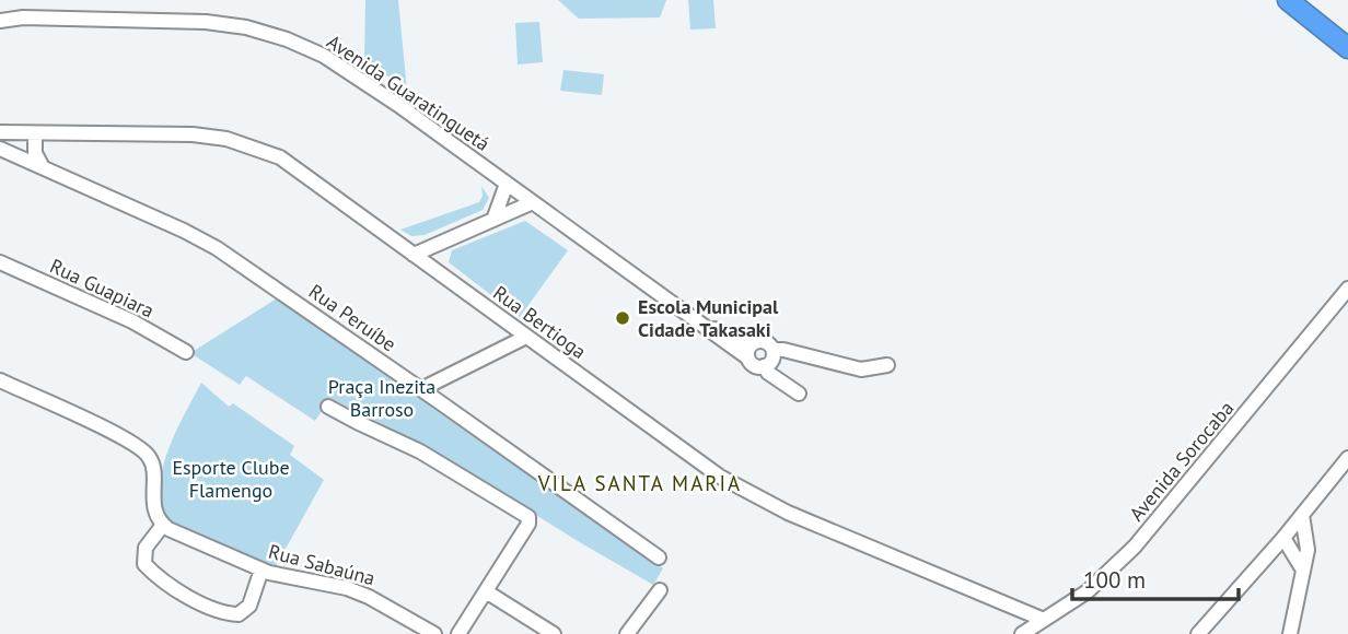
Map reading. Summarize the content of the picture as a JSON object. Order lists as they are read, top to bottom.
{
  "streets": {
    "street": [
      "Avenida Guaratinguetá",
      "Rua Guapiara",
      "Rua Peruíbe",
      "Rua Bertioga",
      "Avenida Sorocaba",
      "Rua Sabaúna"
    ]
  },
  "crossings": [
    ["Rua Bertioga", "Avenida Sorocaba"]
  ],
  "districts": ["VILA SANTA MARIA"],
  "parks": ["Praça Inezita Barroso", "Esporte Clube Flamengo"],
  "places": ["Escola Municipal Cidade Takasaki"],
  "scale_bar": "100 m"
}
